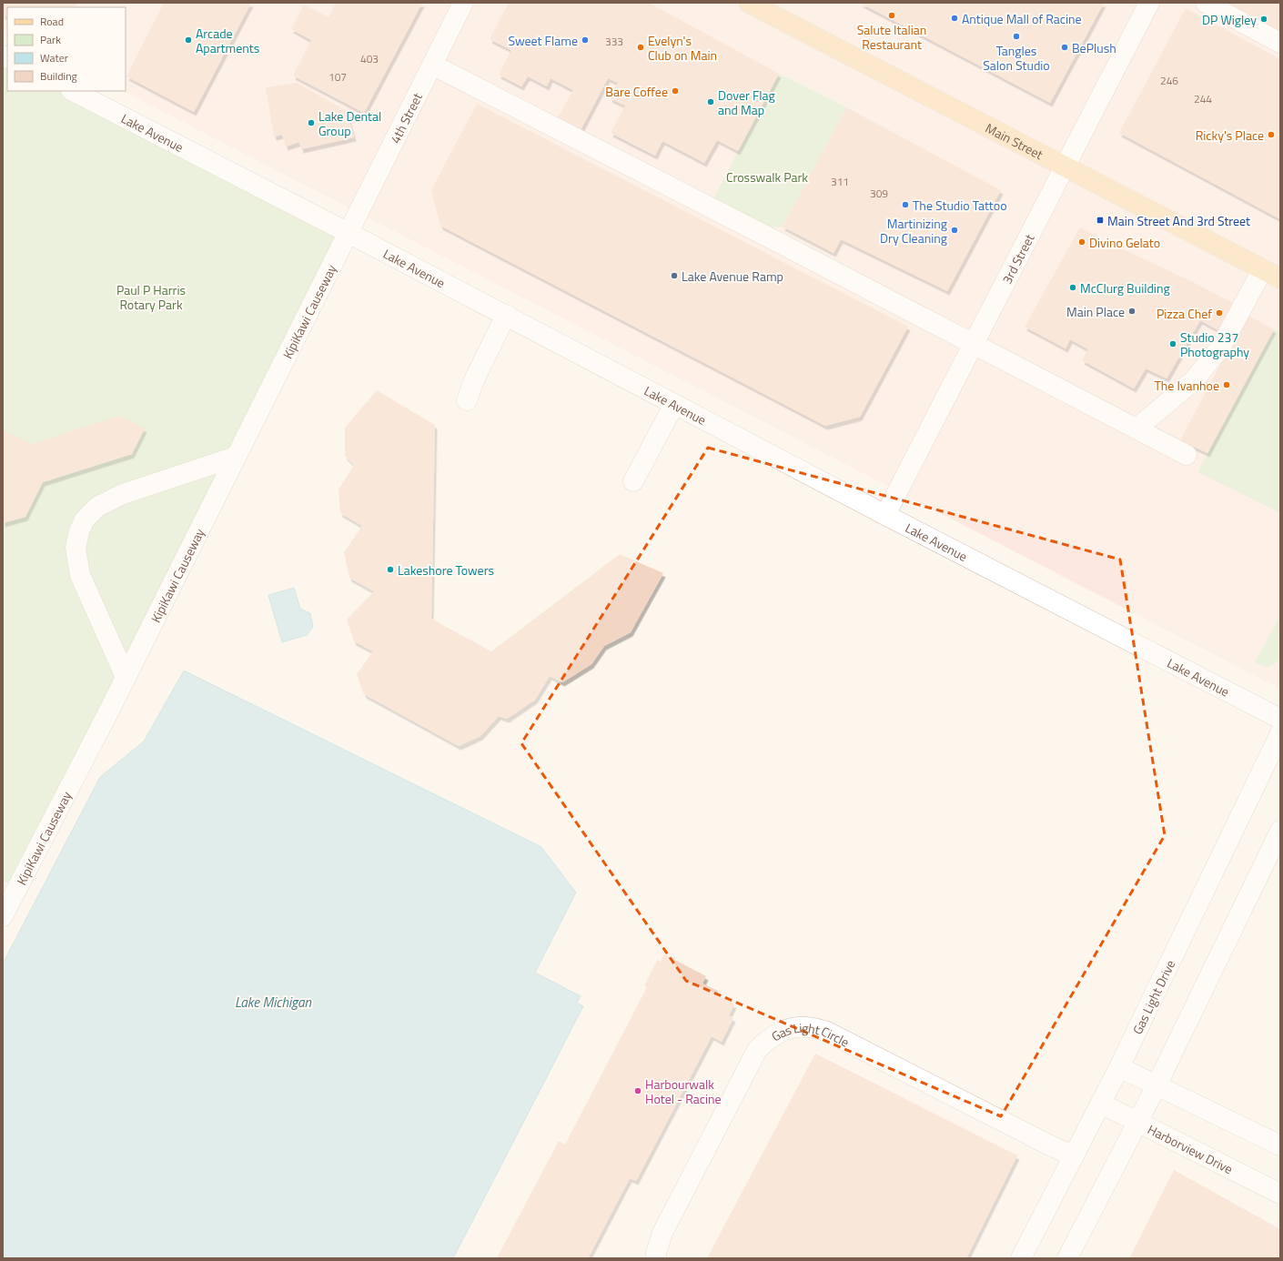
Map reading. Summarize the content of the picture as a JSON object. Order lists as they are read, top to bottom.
{
  "streets": {
    "main road": ["Main Street"],
    "street": [
      "4th Street",
      "Lake Avenue",
      "3rd Street",
      "KipiKawi Causeway",
      "Gas Light Drive",
      "Gas Light Circle",
      "Harborview Drive"
    ]
  },
  "crossings": [
    ["4th Street", "Lake Avenue"],
    ["4th Street", "KipiKawi Causeway"],
    ["Lake Avenue", "3rd Street"],
    ["Lake Avenue", "KipiKawi Causeway"],
    ["Main Street", "3rd Street"],
    ["Gas Light Drive", "Gas Light Circle"],
    ["Gas Light Drive", "Harborview Drive"]
  ],
  "water": ["Lake Michigan"],
  "parks": ["Crosswalk Park", "Paul P Harris Rotary Park"],
  "places": {
    "other": [
      "Salute Italian Restaurant",
      "Antique Mall of Racine",
      "DP Wigley",
      "Tangles Salon Studio",
      "Arcade Apartments",
      "Sweet Flame",
      "Evelyn's Club on Main",
      "BePlush",
      "Bare Coffee",
      "Dover Flag and Map",
      "Lake Dental Group",
      "Ricky's Place",
      "The Studio Tattoo",
      "Martinizing Dry Cleaning",
      "Divino Gelato",
      "Lake Avenue Ramp",
      "McClurg Building",
      "Main Place",
      "Pizza Chef",
      "Studio 237 Photography",
      "The Ivanhoe",
      "Lakeshore Towers",
      "Harbourwalk Hotel - Racine"
    ],
    "transit": ["Main Street And 3rd Street"]
  },
  "house_numbers": [
    "333",
    "403",
    "107",
    "246",
    "244",
    "311",
    "309"
  ],
  "legend": [
    "Road",
    "Park",
    "Water",
    "Building"
  ]
}
